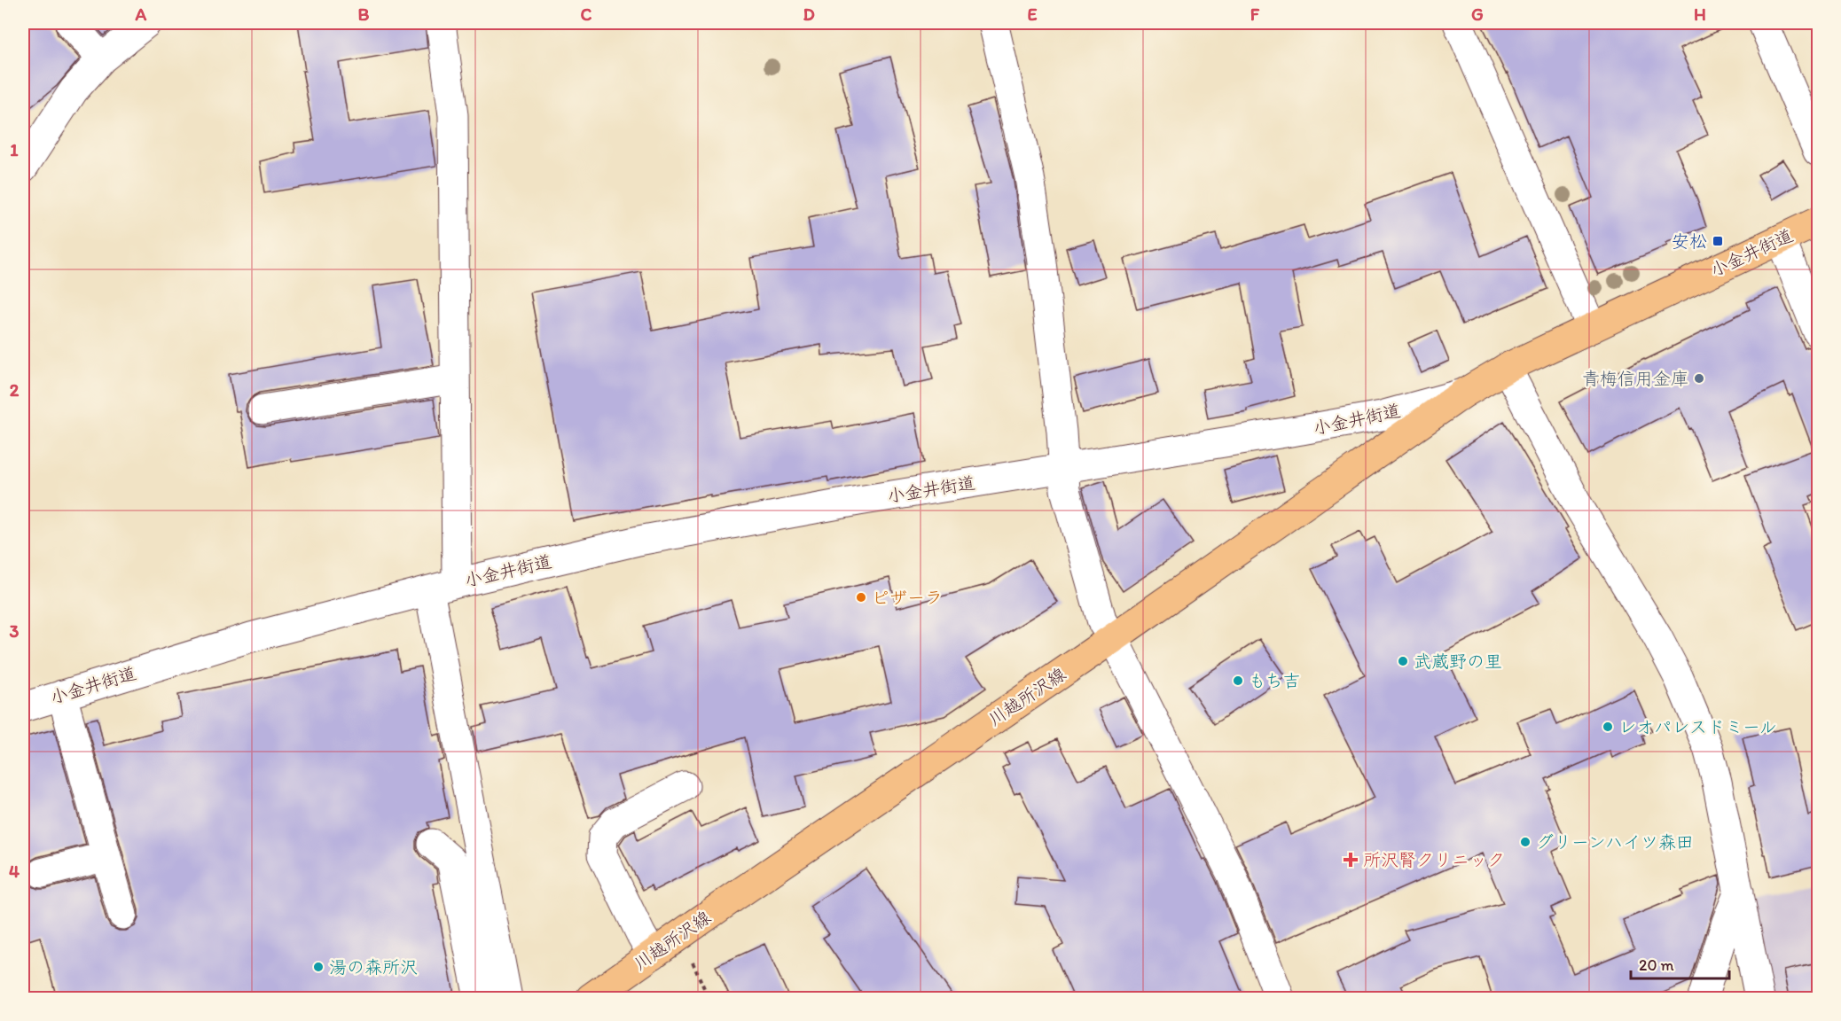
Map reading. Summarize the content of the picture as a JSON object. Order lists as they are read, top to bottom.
{
  "streets": {
    "main road": ["小金井街道", "川越所沢線"]
  },
  "crossings": [
    ["小金井街道", "川越所沢線"]
  ],
  "places": {
    "transit": ["安松"],
    "other": [
      "青梅信用金庫",
      "ピザーラ",
      "武蔵野の里",
      "もち吉",
      "レオパレスドミール",
      "グリーンハイツ森田",
      "湯の森所沢"
    ],
    "health": ["所沢腎クリニック"]
  },
  "scale_bar": "20 m",
  "grid": {
    "columns": [
      "A",
      "B",
      "C",
      "D",
      "E",
      "F",
      "G",
      "H"
    ],
    "rows": [
      "1",
      "2",
      "3",
      "4"
    ]
  }
}
